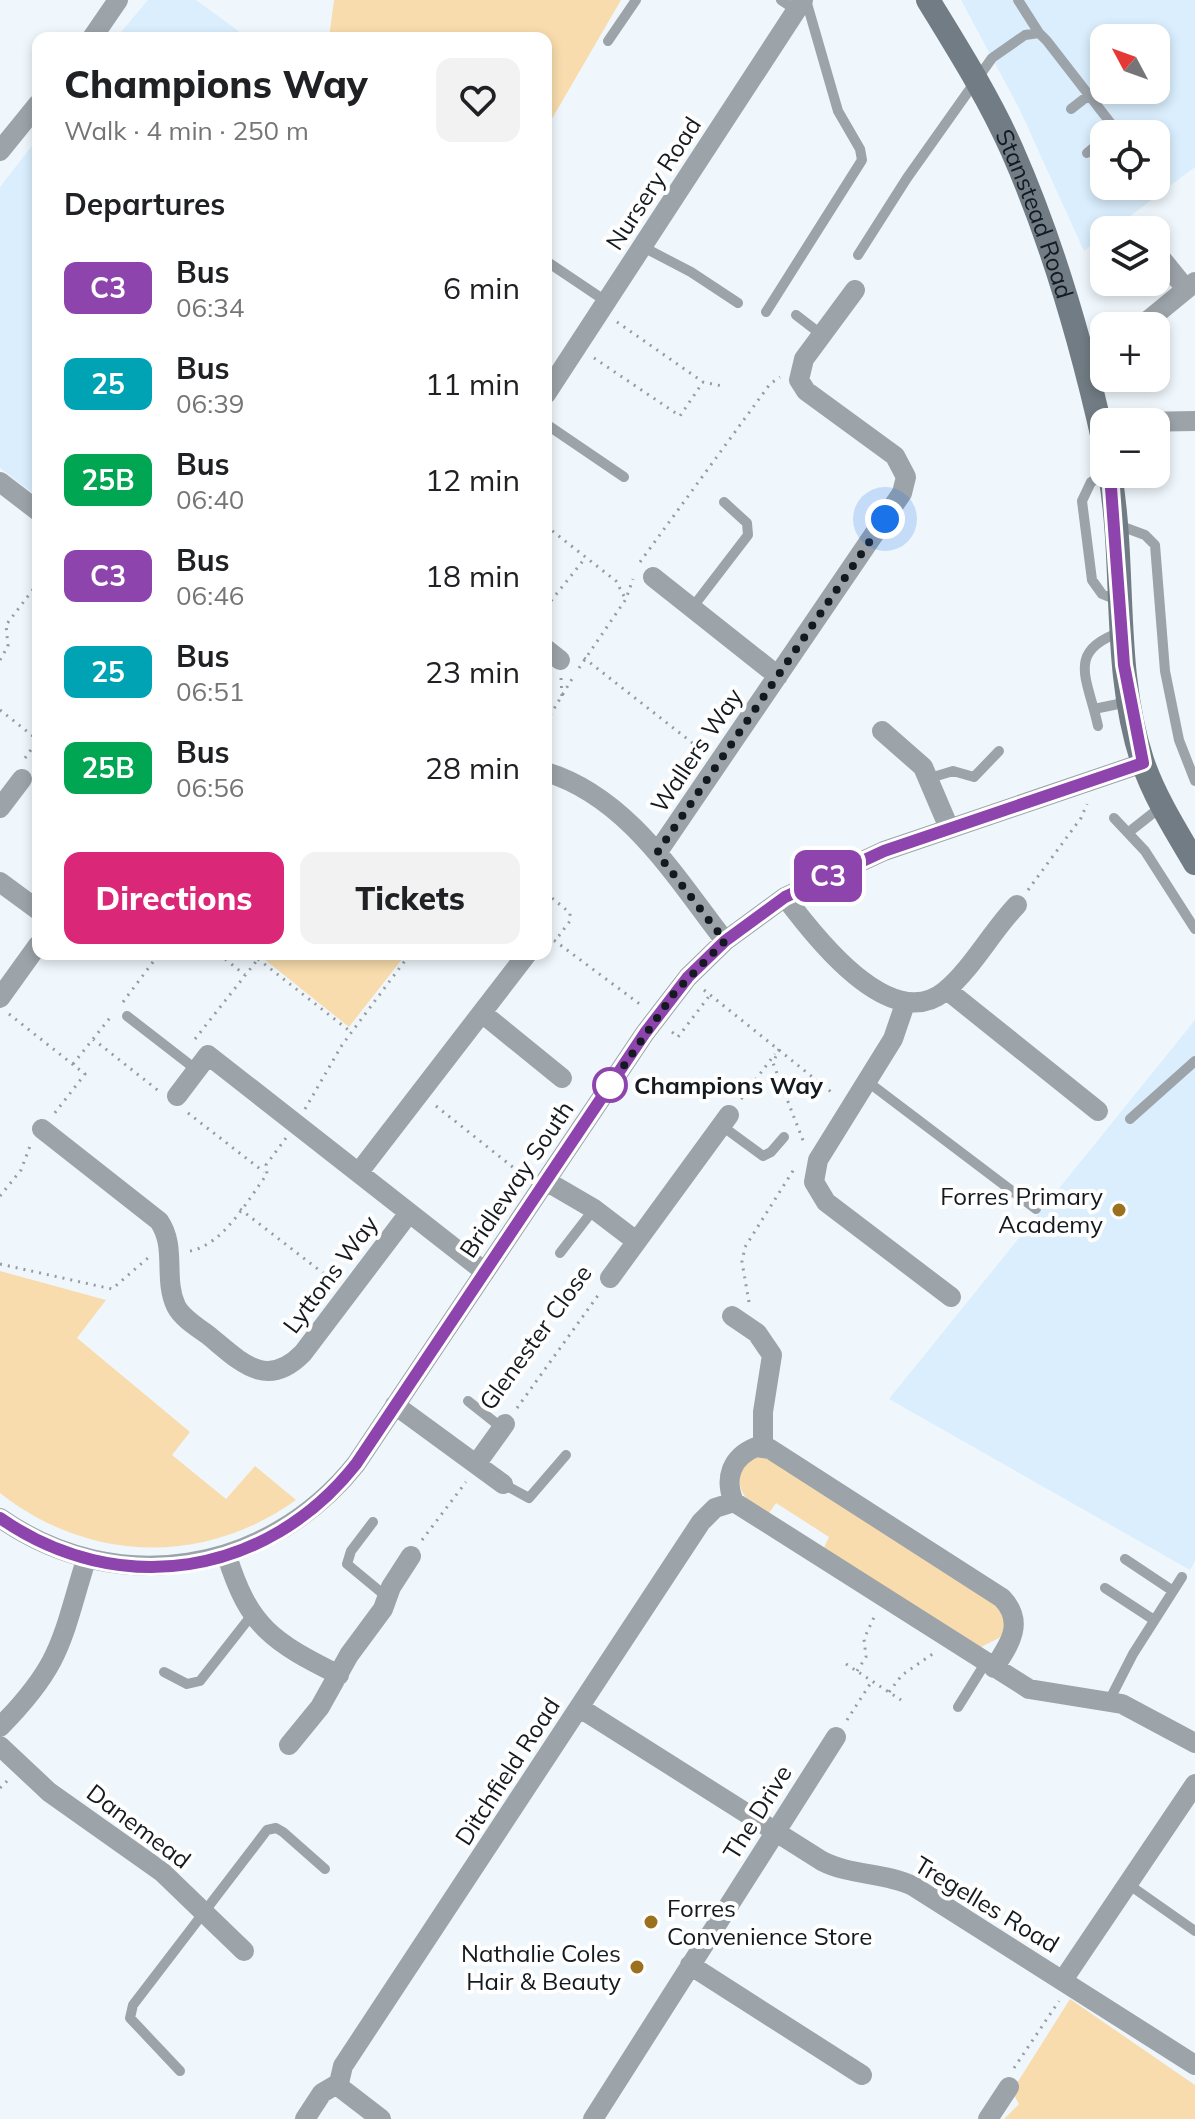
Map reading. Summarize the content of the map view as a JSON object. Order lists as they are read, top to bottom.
{
  "streets": {
    "street": [
      "Nursery Road",
      "Stanstead Road",
      "Wallers Way",
      "Bridleway South",
      "Lyttons Way",
      "Glenester Close",
      "Ditchfield Road",
      "The Drive",
      "Danemead",
      "Tregelles Road"
    ]
  },
  "crossings": [
    ["Ditchfield Road", "Tregelles Road"],
    ["The Drive", "Tregelles Road"]
  ],
  "places": [
    "Champions Way",
    "Forres Primary Academy",
    "Forres Convenience Store",
    "Nathalie Coles Hair & Beauty"
  ],
  "lines": ["bus line C3"],
  "north": "top left",
  "page": {
    "on_map": "C3",
    "map_buttons": ["+", "−"],
    "heading": [
      ["Champions Way", "Walk · 4 min · 250 m"],
      "Departures"
    ],
    "list": [
      {
        "mark": "C3",
        "name": "Bus",
        "note": "06:34",
        "value": "6 min"
      },
      {
        "mark": "25",
        "name": "Bus",
        "note": "06:39",
        "value": "11 min"
      },
      {
        "mark": "25B",
        "name": "Bus",
        "note": "06:40",
        "value": "12 min"
      },
      {
        "mark": "C3",
        "name": "Bus",
        "note": "06:46",
        "value": "18 min"
      },
      {
        "mark": "25",
        "name": "Bus",
        "note": "06:51",
        "value": "23 min"
      },
      {
        "mark": "25B",
        "name": "Bus",
        "note": "06:56",
        "value": "28 min"
      }
    ],
    "buttons": ["Directions", "Tickets"]
  }
}
